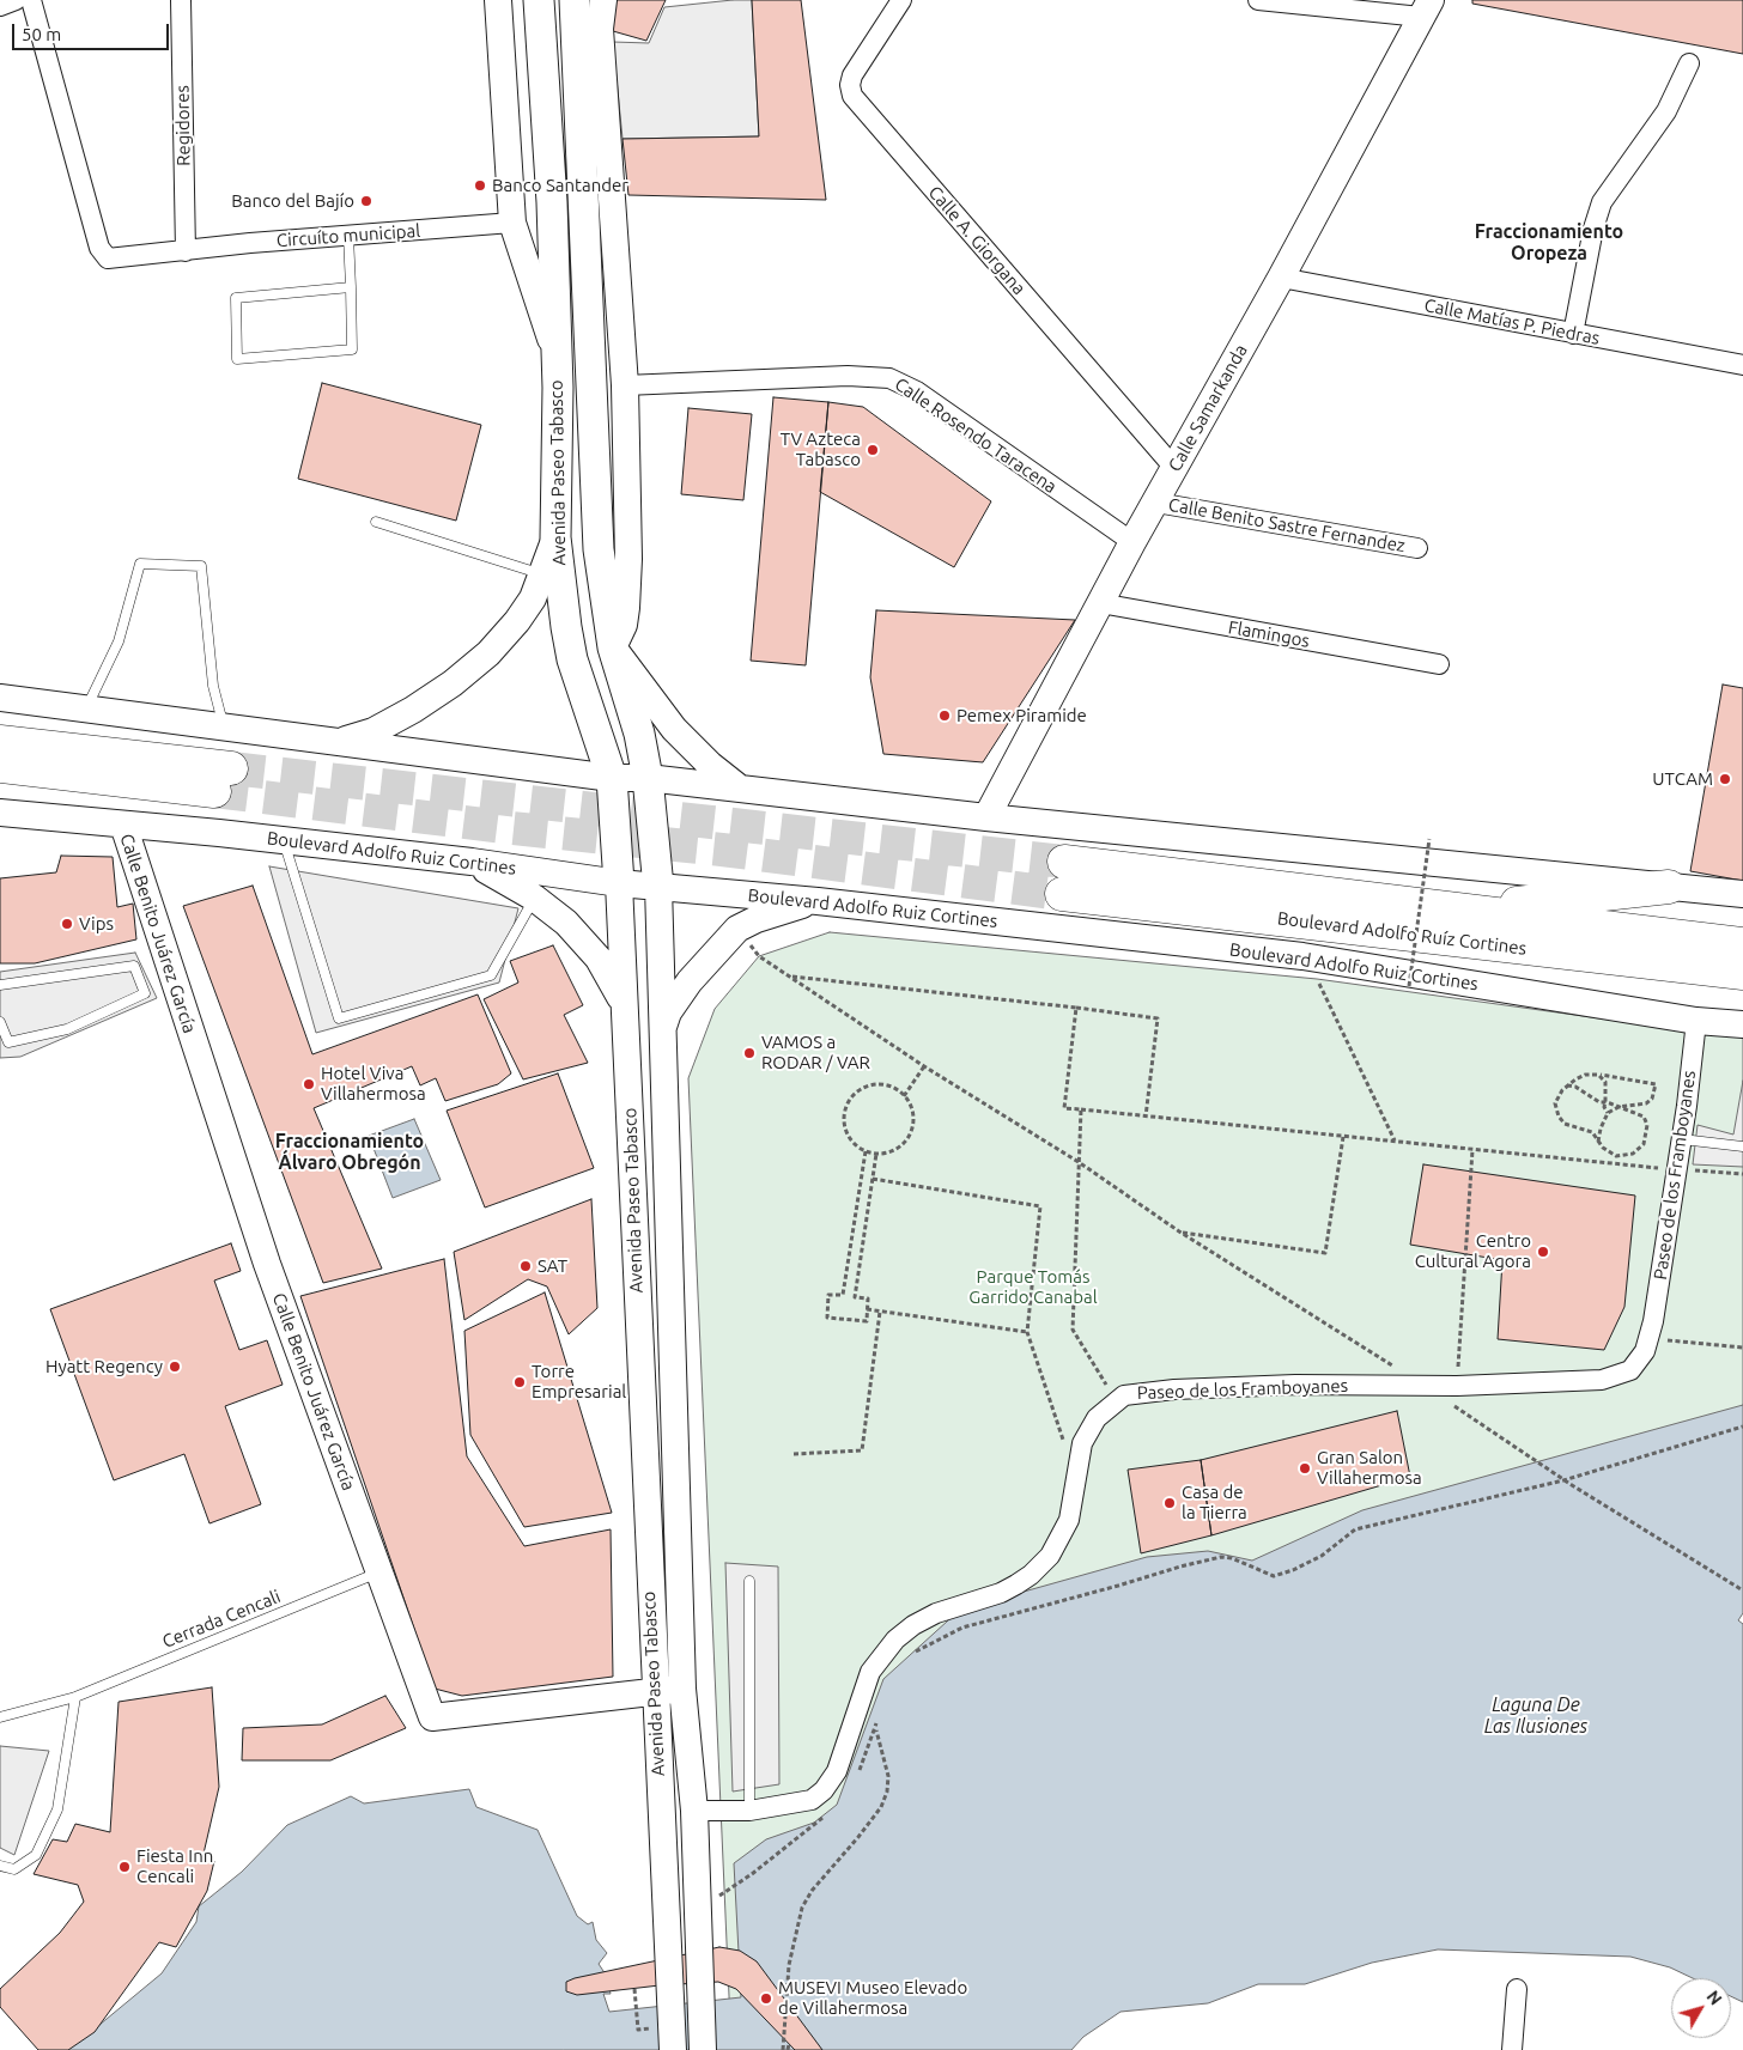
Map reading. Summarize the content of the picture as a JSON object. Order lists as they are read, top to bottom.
{
  "streets": {
    "highway": ["Boulevard Adolfo Ruíz Cortines"],
    "main road": [
      "Calle Samarkanda",
      "Avenida Paseo Tabasco",
      "Boulevard Adolfo Ruiz Cortines",
      "Calle Benito Juárez García"
    ],
    "street": [
      "Regidores",
      "Circuíto municipal",
      "Calle A. Giorgana",
      "Calle Matías P. Piedras",
      "Calle Rosendo Taracena",
      "Calle Benito Sastre Fernandez",
      "Flamingos",
      "Paseo de los Framboyanes"
    ],
    "lane": ["Cerrada Cencali"]
  },
  "crossings": [
    ["Regidores", "Circuíto municipal"],
    ["Circuíto municipal", "Avenida Paseo Tabasco"],
    ["Calle A. Giorgana", "Calle Samarkanda"],
    ["Calle Matías P. Piedras", "Calle Samarkanda"],
    ["Calle Samarkanda", "Calle Rosendo Taracena"],
    ["Calle Samarkanda", "Calle Benito Sastre Fernandez"],
    ["Calle Samarkanda", "Flamingos"],
    ["Avenida Paseo Tabasco", "Boulevard Adolfo Ruiz Cortines"],
    ["Avenida Paseo Tabasco", "Calle Benito Juárez García"],
    ["Avenida Paseo Tabasco", "Paseo de los Framboyanes"],
    ["Boulevard Adolfo Ruiz Cortines", "Calle Benito Juárez García"],
    ["Boulevard Adolfo Ruiz Cortines", "Paseo de los Framboyanes"],
    ["Calle Benito Juárez García", "Cerrada Cencali"]
  ],
  "districts": ["Fraccionamiento Oropeza", "Fraccionamiento Álvaro Obregón"],
  "water": ["Laguna De Las Ilusiones"],
  "parks": ["Parque Tomás Garrido Canabal"],
  "places": [
    "Banco Santander",
    "Banco del Bajío",
    "TV Azteca Tabasco",
    "Pemex Piramide",
    "UTCAM",
    "Vips",
    "VAMOS a RODAR / VAR",
    "Hotel Viva Villahermosa",
    "Centro Cultural Agora",
    "SAT",
    "Hyatt Regency",
    "Torre Empresarial",
    "Gran Salon Villahermosa",
    "Casa de la Tierra",
    "Fiesta Inn Cencali",
    "MUSEVI Museo Elevado de Villahermosa"
  ],
  "scale_bar": "50 m",
  "north": "top right"
}
